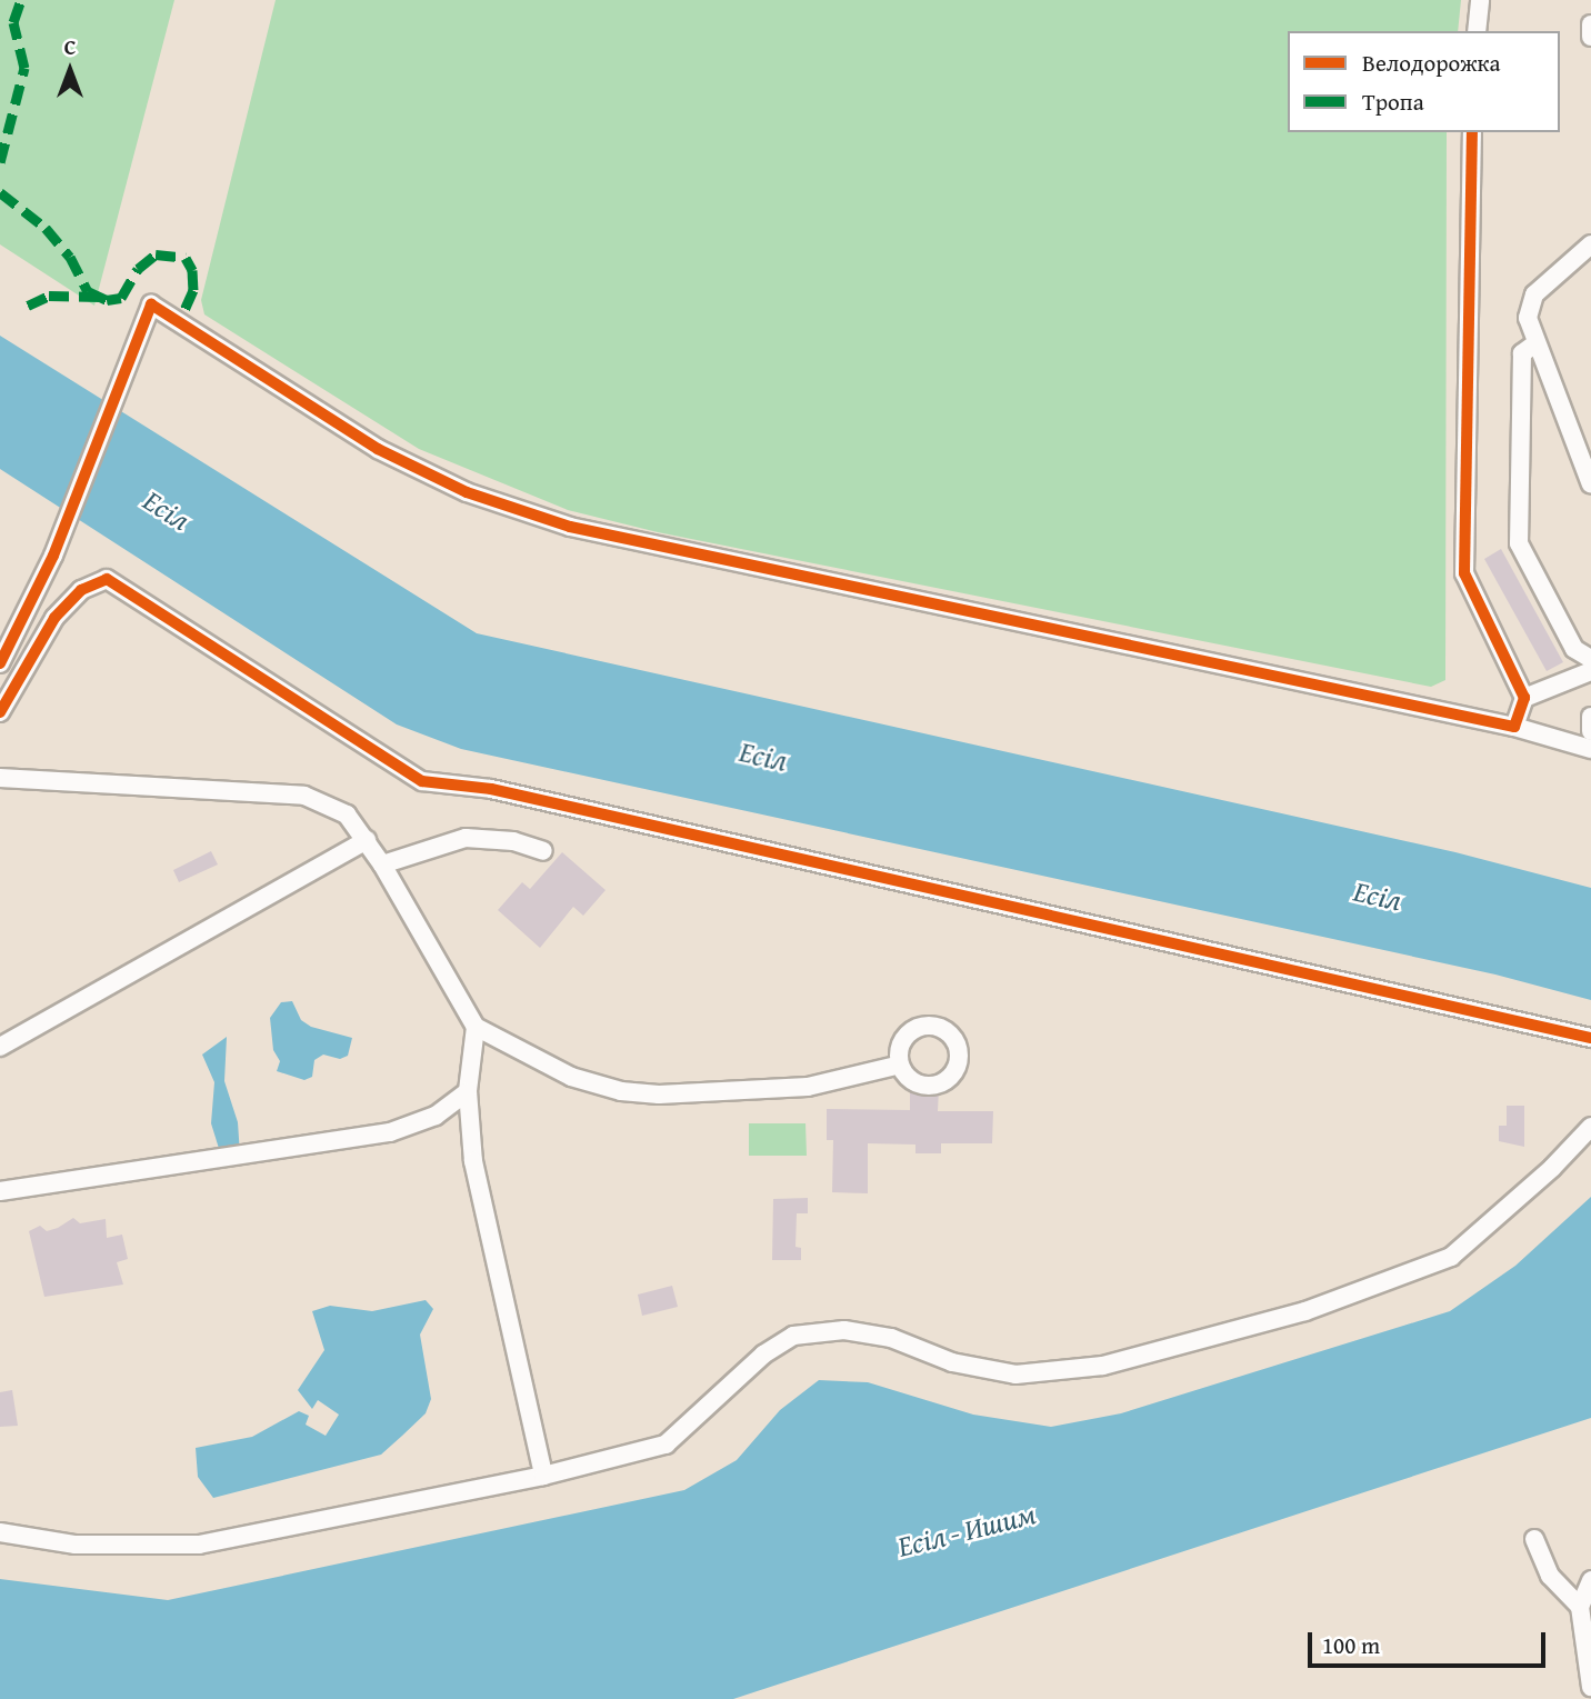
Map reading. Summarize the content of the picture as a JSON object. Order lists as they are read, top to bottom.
{
  "water": ["Есіл", "Есіл - Ишим"],
  "legend": ["Велодорожка", "Тропа"],
  "scale_bar": "100 m",
  "north": "top"
}
